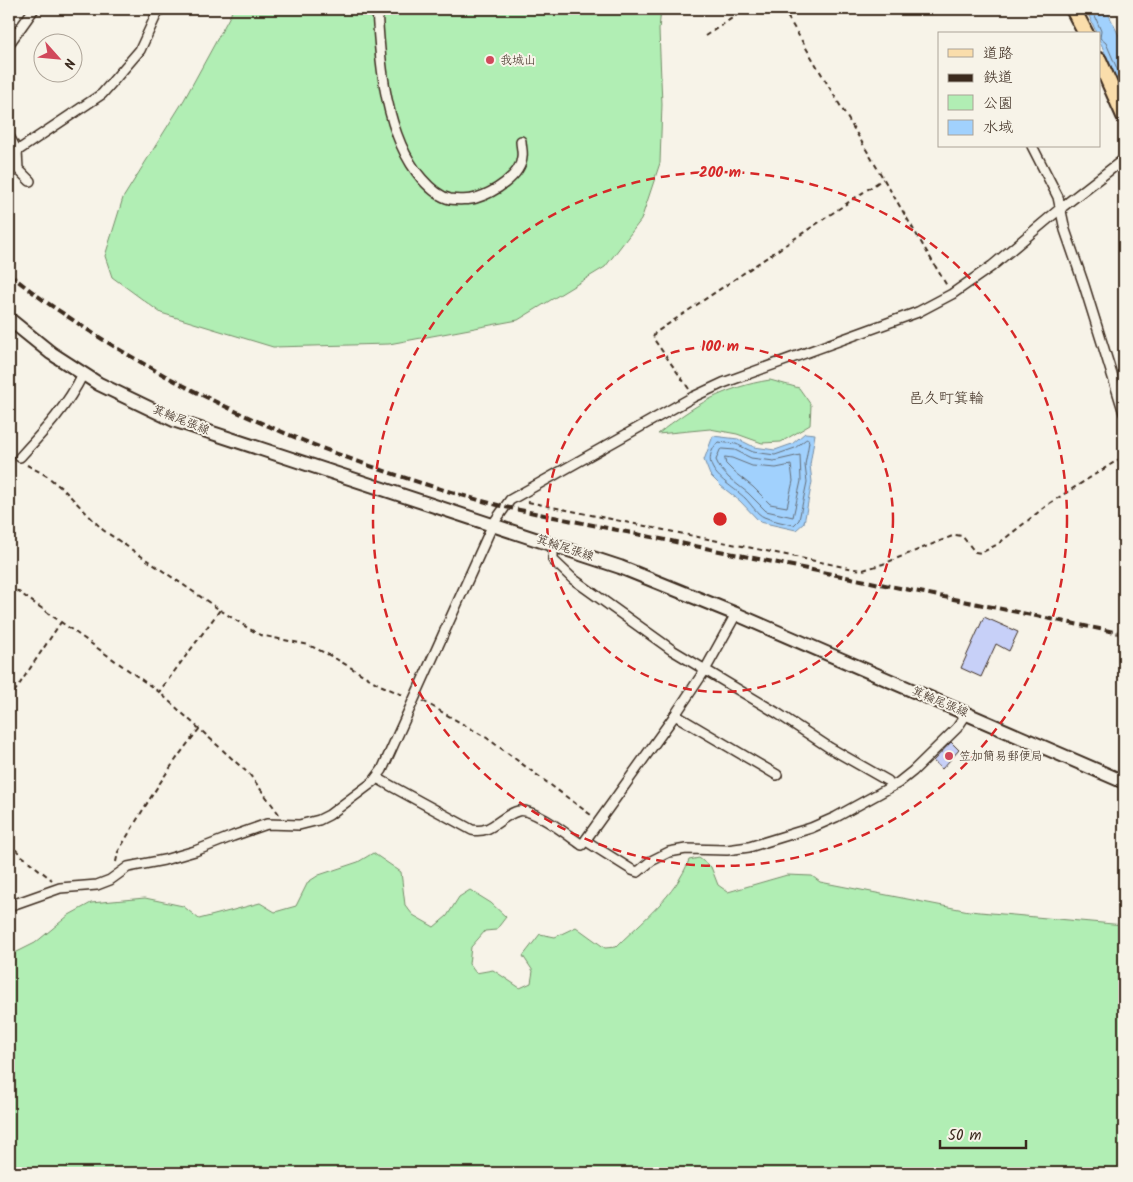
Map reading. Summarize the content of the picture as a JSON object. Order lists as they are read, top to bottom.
{
  "streets": {
    "main road": ["箕輪尾張線"]
  },
  "districts": ["邑久町箕輪"],
  "places": ["我城山", "笠加簡易郵便局"],
  "legend": [
    "道路",
    "鉄道",
    "公園",
    "水域"
  ],
  "scale_bar": "50 m",
  "north": "bottom right",
  "rings": ["200 m", "100 m"]
}
